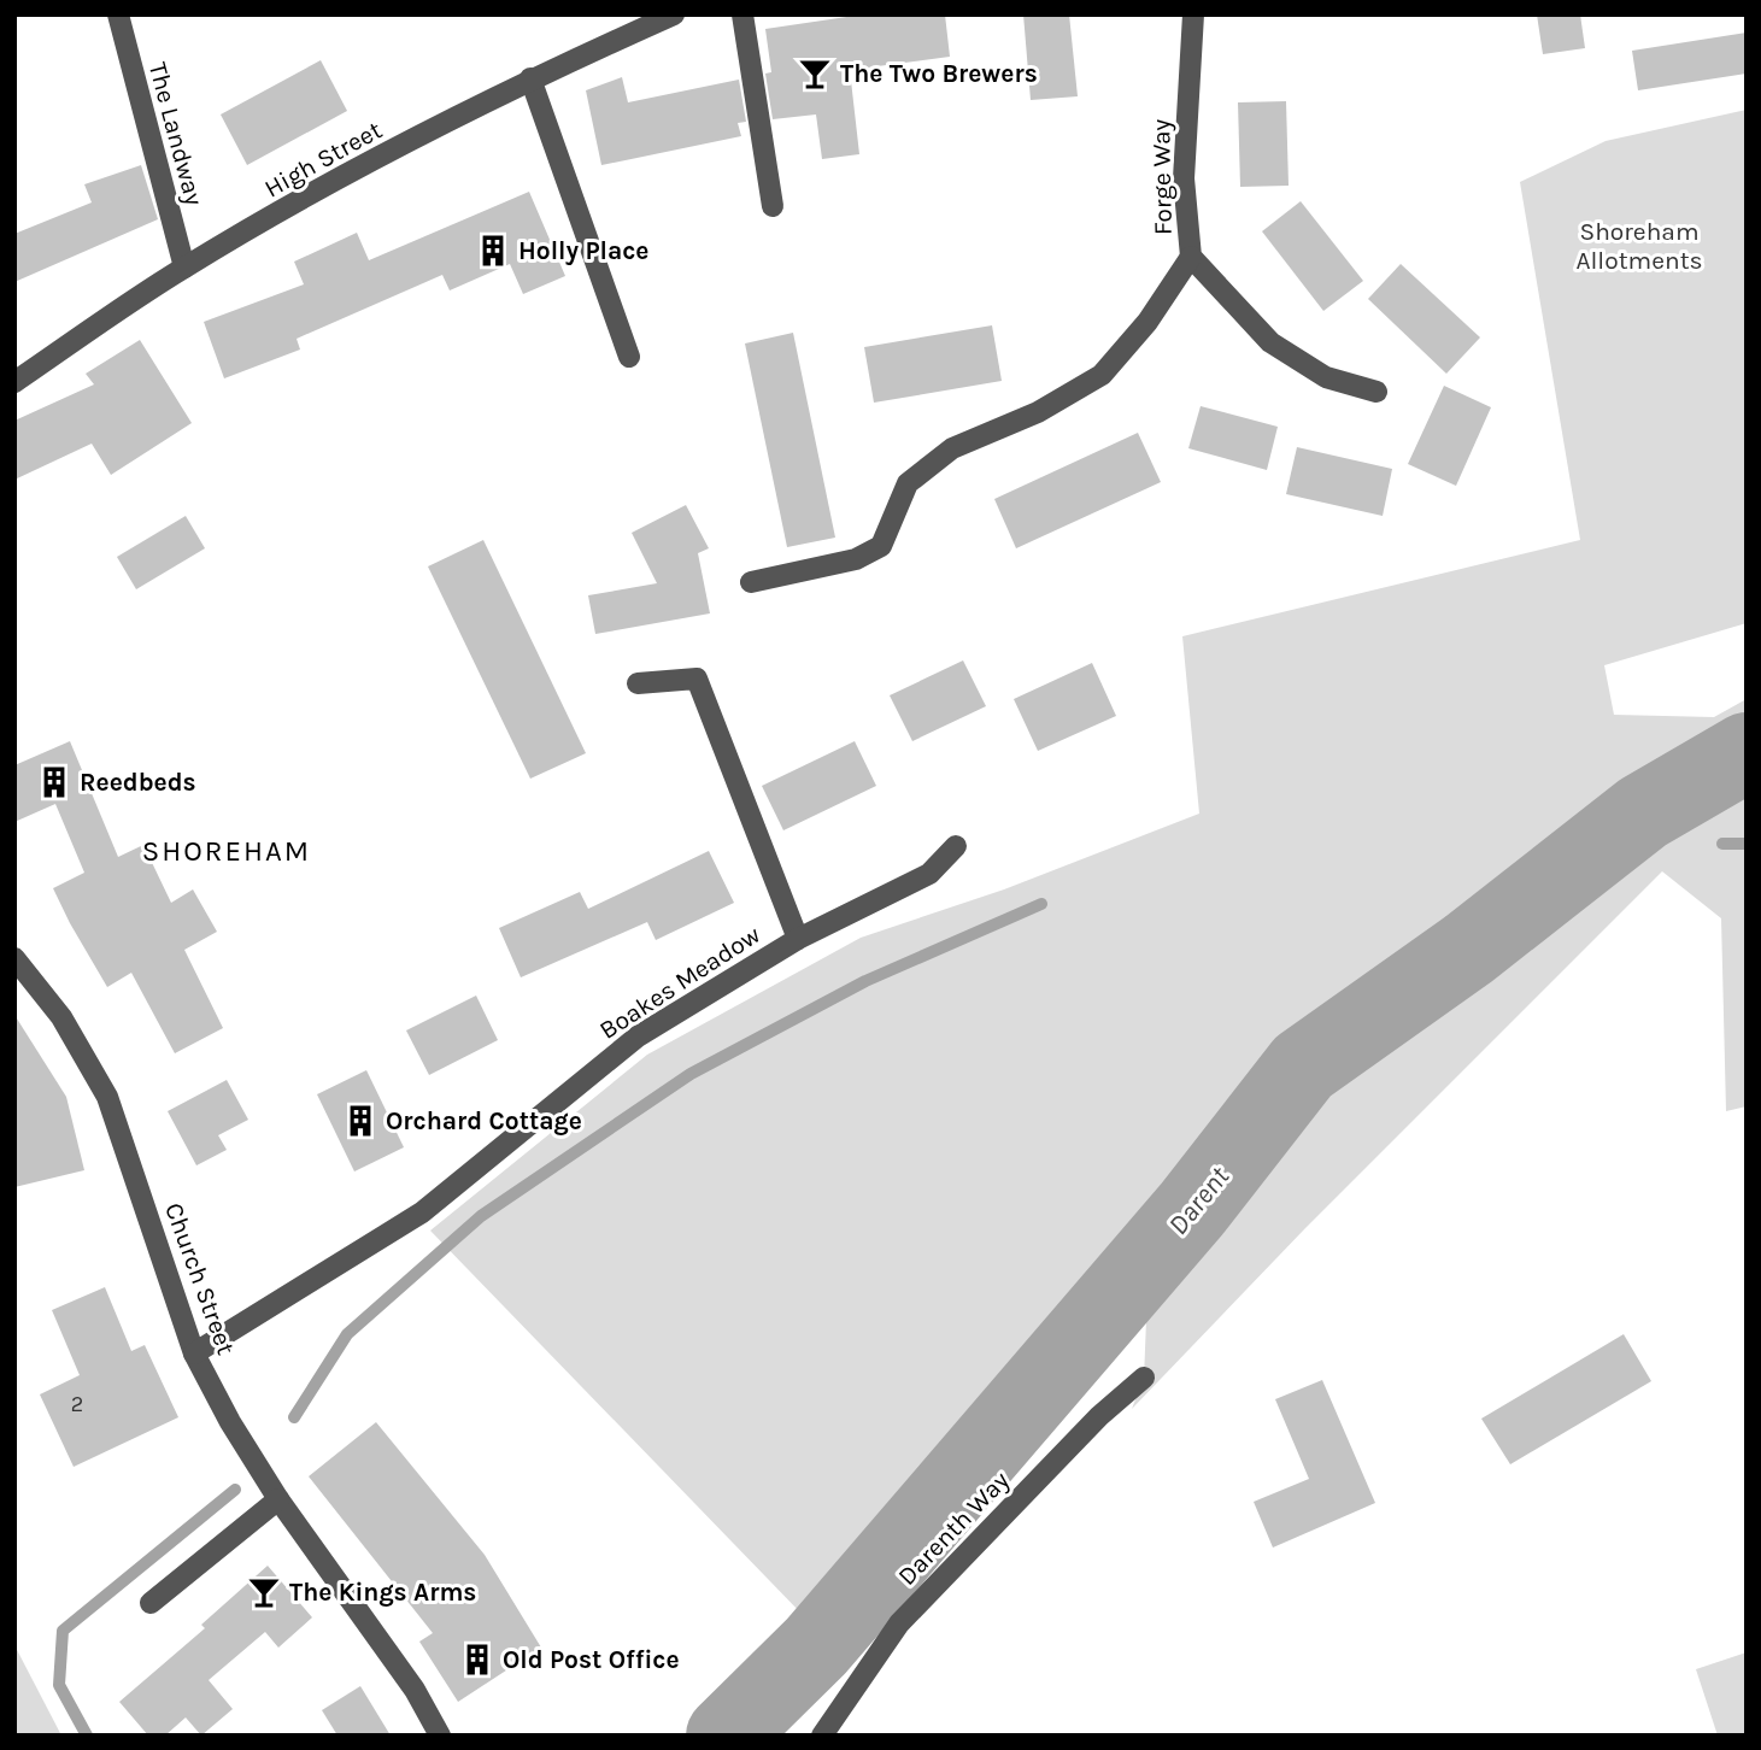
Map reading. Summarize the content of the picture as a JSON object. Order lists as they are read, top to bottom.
{
  "streets": {
    "street": [
      "The Landway",
      "High Street",
      "Forge Way",
      "Boakes Meadow",
      "Church Street",
      "Darenth Way"
    ]
  },
  "crossings": [
    ["The Landway", "High Street"],
    ["Boakes Meadow", "Church Street"]
  ],
  "districts": ["SHOREHAM"],
  "water": ["Darent"],
  "parks": ["Shoreham Allotments"],
  "places": {
    "bar": ["The Two Brewers", "The Kings Arms"],
    "building": [
      "Holly Place",
      "Reedbeds",
      "Orchard Cottage",
      "Old Post Office"
    ]
  },
  "house_numbers": ["2"]
}
